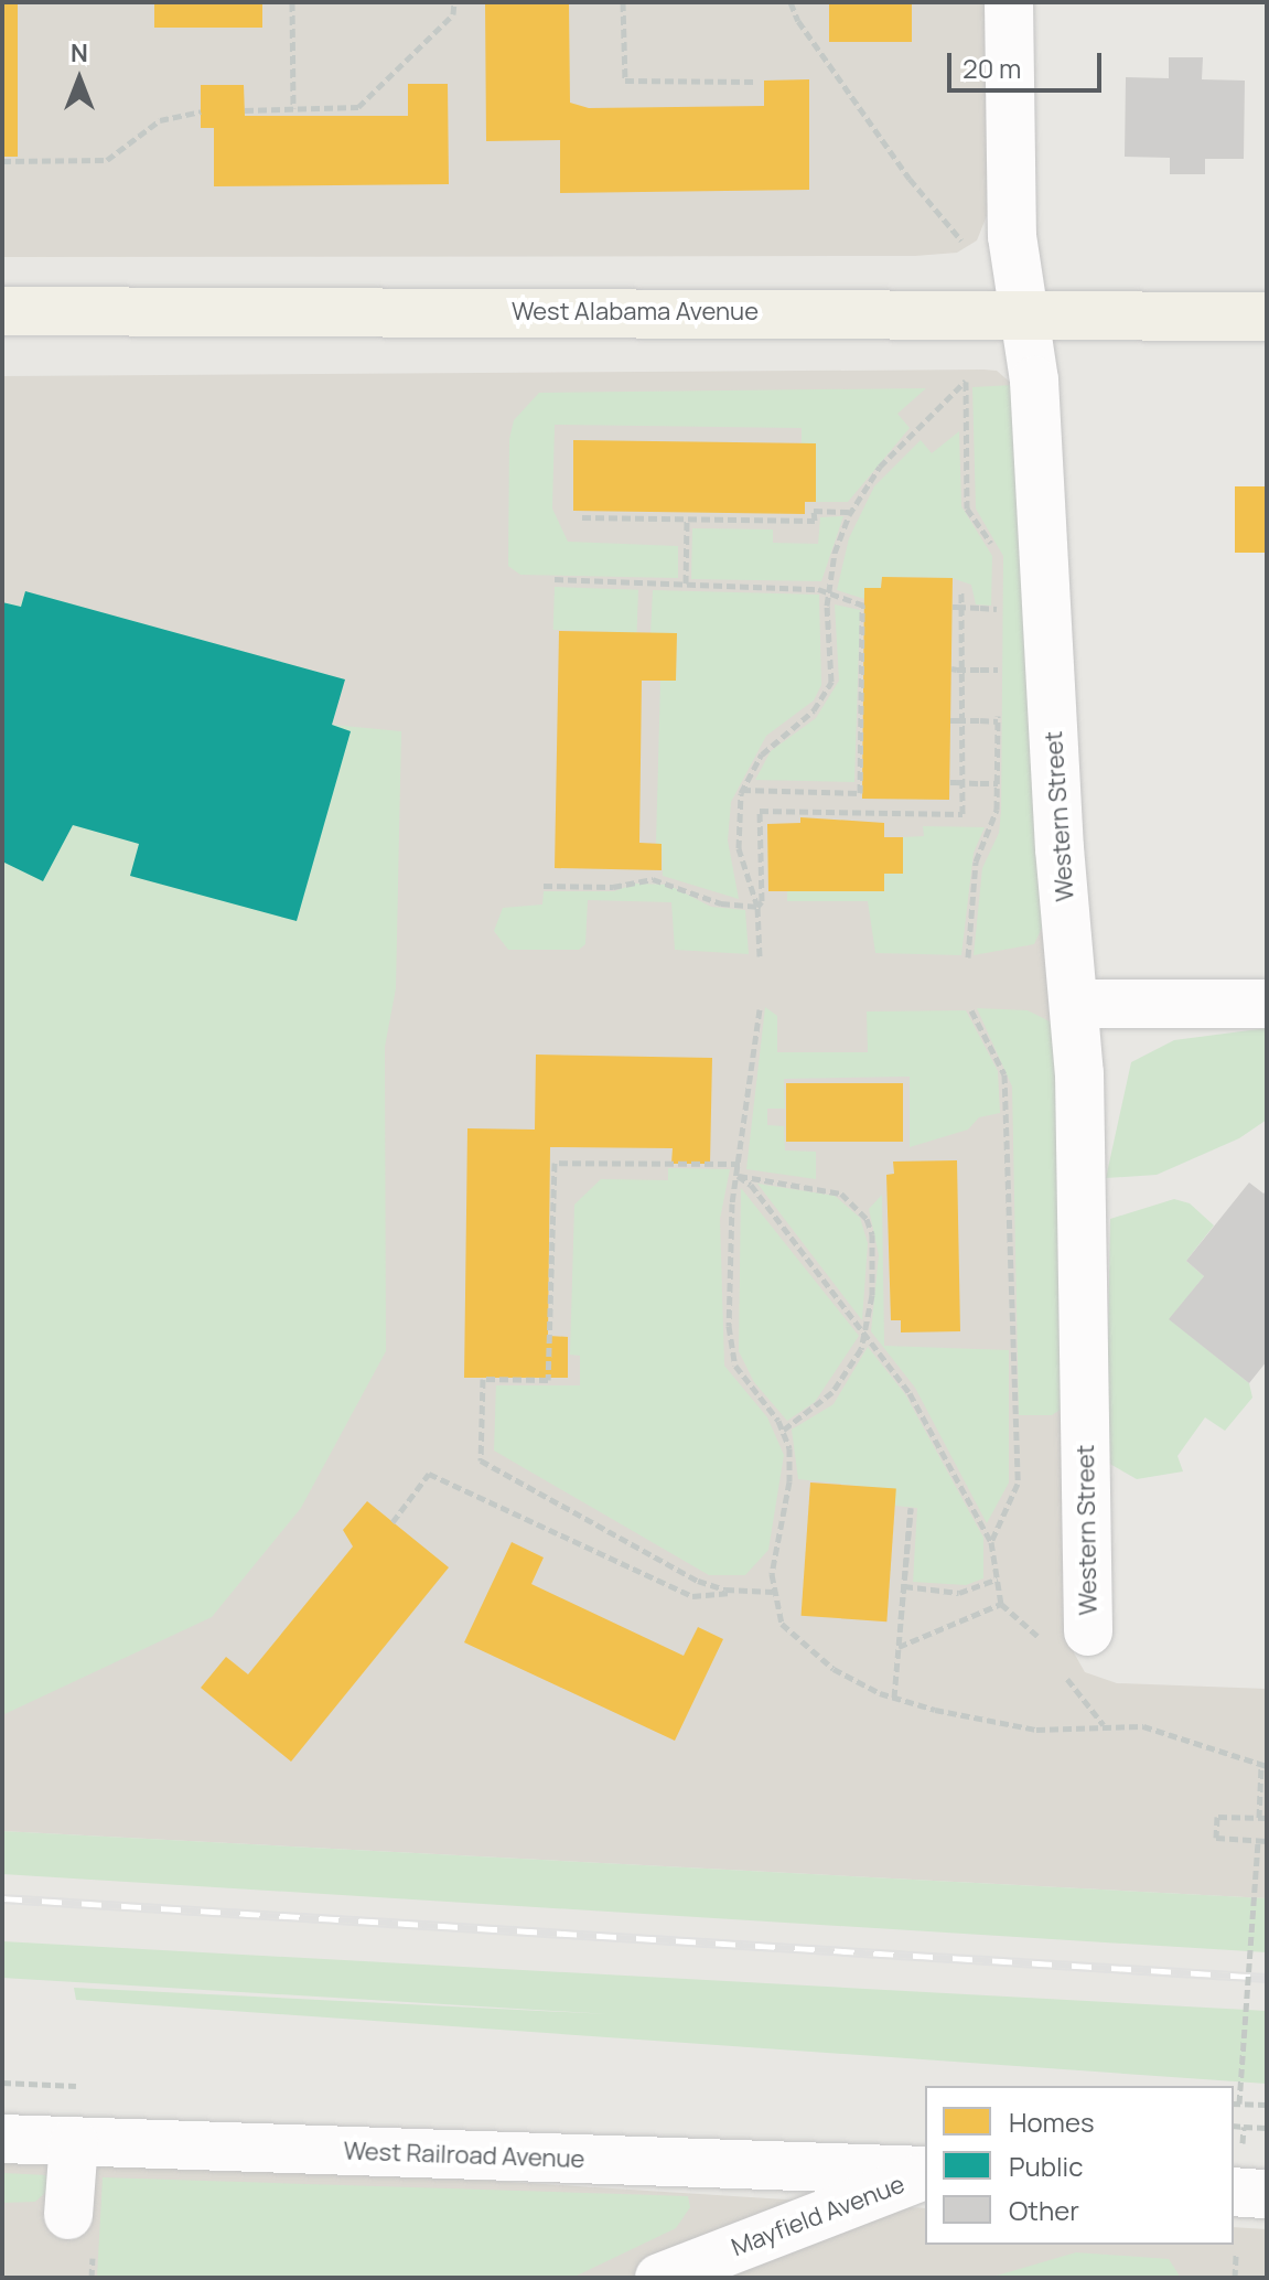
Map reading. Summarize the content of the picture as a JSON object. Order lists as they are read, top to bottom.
{
  "streets": {
    "main road": ["West Alabama Avenue"],
    "street": ["Western Street", "West Railroad Avenue", "Mayfield Avenue"]
  },
  "crossings": [
    ["West Alabama Avenue", "Western Street"]
  ],
  "legend": ["Homes", "Public", "Other"],
  "scale_bar": "20 m",
  "north": "top"
}
